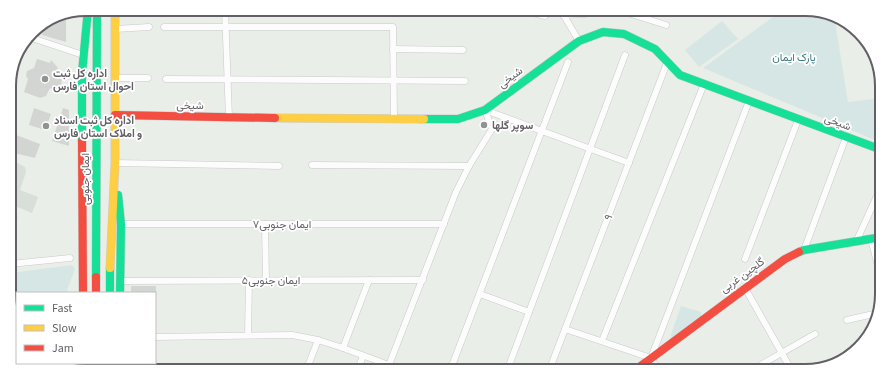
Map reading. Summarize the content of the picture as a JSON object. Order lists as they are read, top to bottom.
{
  "streets": {
    "main road": ["شیخی", "ایمان جنوبی", "گلچین غربی"],
    "street": ["۹", "ایمان جنوبی۷", "ایمان جنوبی۵"]
  },
  "crossings": [
    ["شیخی", "۹"]
  ],
  "parks": ["پارک ایمان"],
  "places": ["اداره کل ثبت احوال استان فارس", "سوپر گلها", "اداره کل ثبت اسناد و املاک استان فارس"],
  "legend": ["Fast", "Slow", "Jam"]
}
